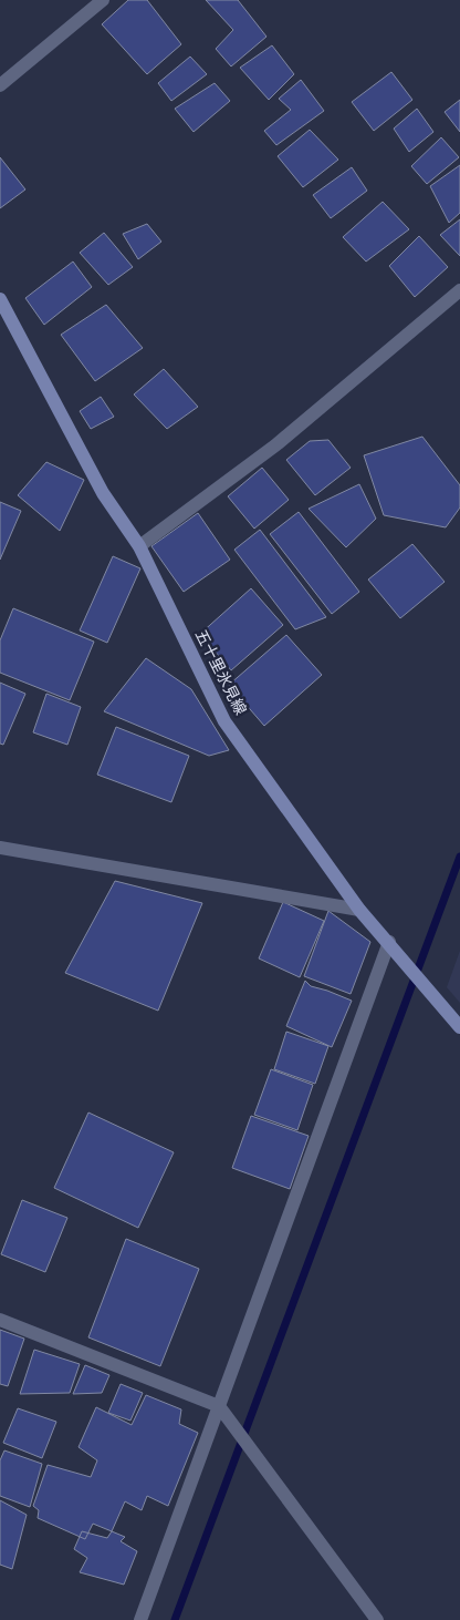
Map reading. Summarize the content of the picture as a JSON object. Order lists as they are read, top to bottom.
{
  "streets": {
    "main road": ["五十里氷見線"]
  }
}
